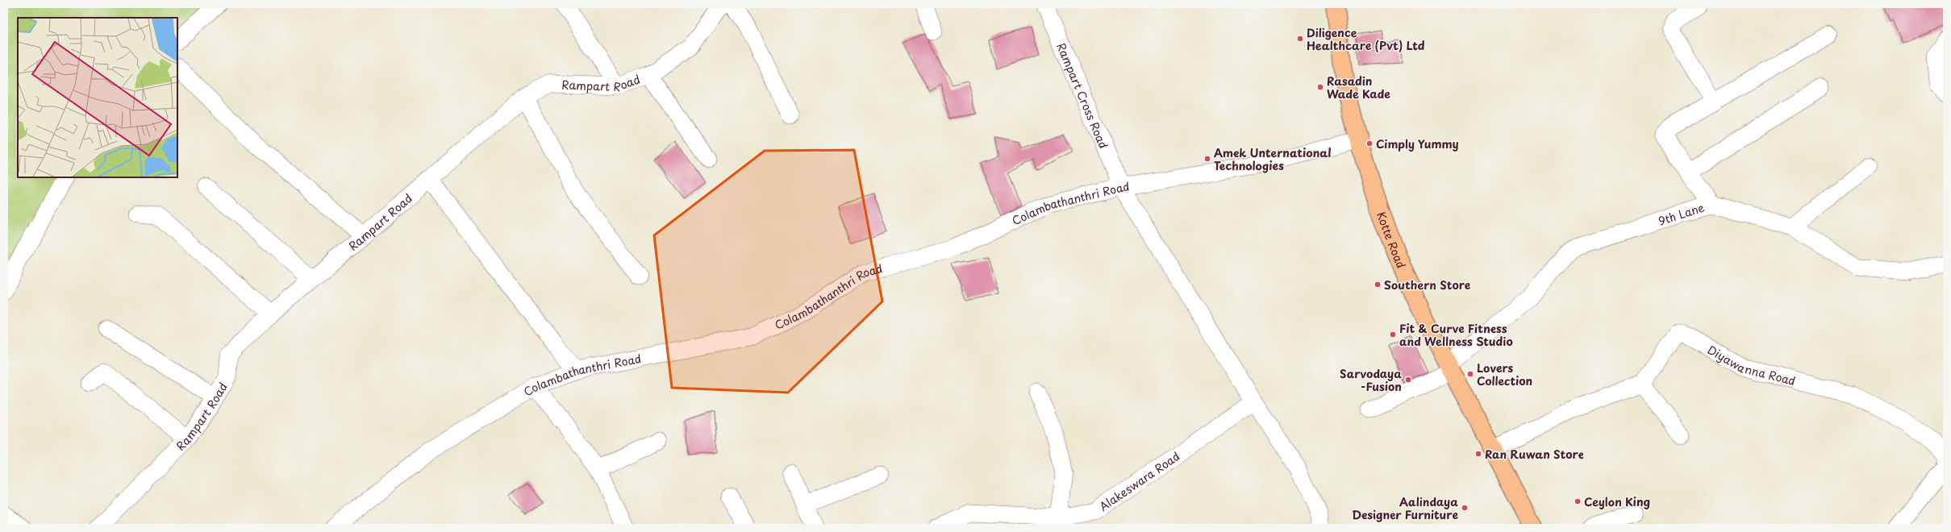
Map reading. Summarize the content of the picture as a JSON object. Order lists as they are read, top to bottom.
{
  "streets": {
    "main road": ["Kotte Road"],
    "street": [
      "Rampart Road",
      "Rampart Cross Road",
      "Colambathanthri Road",
      "9th Lane",
      "Diyawanna Road",
      "Alakeswara Road"
    ]
  },
  "crossings": [
    ["Rampart Cross Road", "Colambathanthri Road"],
    ["Colambathanthri Road", "Kotte Road"],
    ["9th Lane", "Kotte Road"]
  ],
  "places": [
    "Diligence Healthcare (Pvt) Ltd",
    "Rasadin Wade Kade",
    "Cimply Yummy",
    "Amek Unternational Technologies",
    "Southern Store",
    "Fit & Curve Fitness and Wellness Studio",
    "Lovers Collection",
    "Sarvodaya -Fusion",
    "Ran Ruwan Store",
    "Ceylon King",
    "Aalindaya Designer Furniture"
  ]
}
